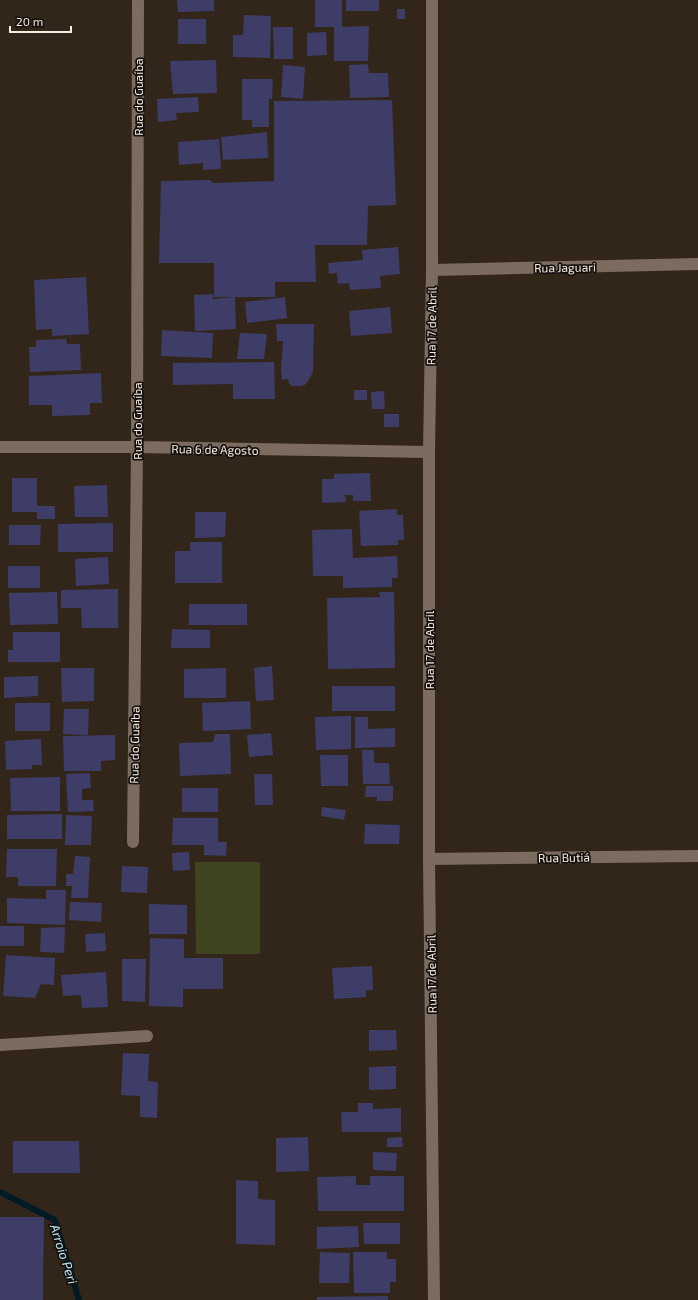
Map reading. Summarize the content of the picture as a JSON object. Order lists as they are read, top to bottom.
{
  "streets": {
    "street": [
      "Rua do Guaíba",
      "Rua Jaguari",
      "Rua 17 de Abril",
      "Rua 6 de Agosto",
      "Rua Butiá"
    ]
  },
  "crossings": [
    ["Rua do Guaíba", "Rua 6 de Agosto"],
    ["Rua Jaguari", "Rua 17 de Abril"],
    ["Rua 17 de Abril", "Rua 6 de Agosto"],
    ["Rua 17 de Abril", "Rua Butiá"]
  ],
  "water": ["Arroio Peri"],
  "scale_bar": "20 m"
}
